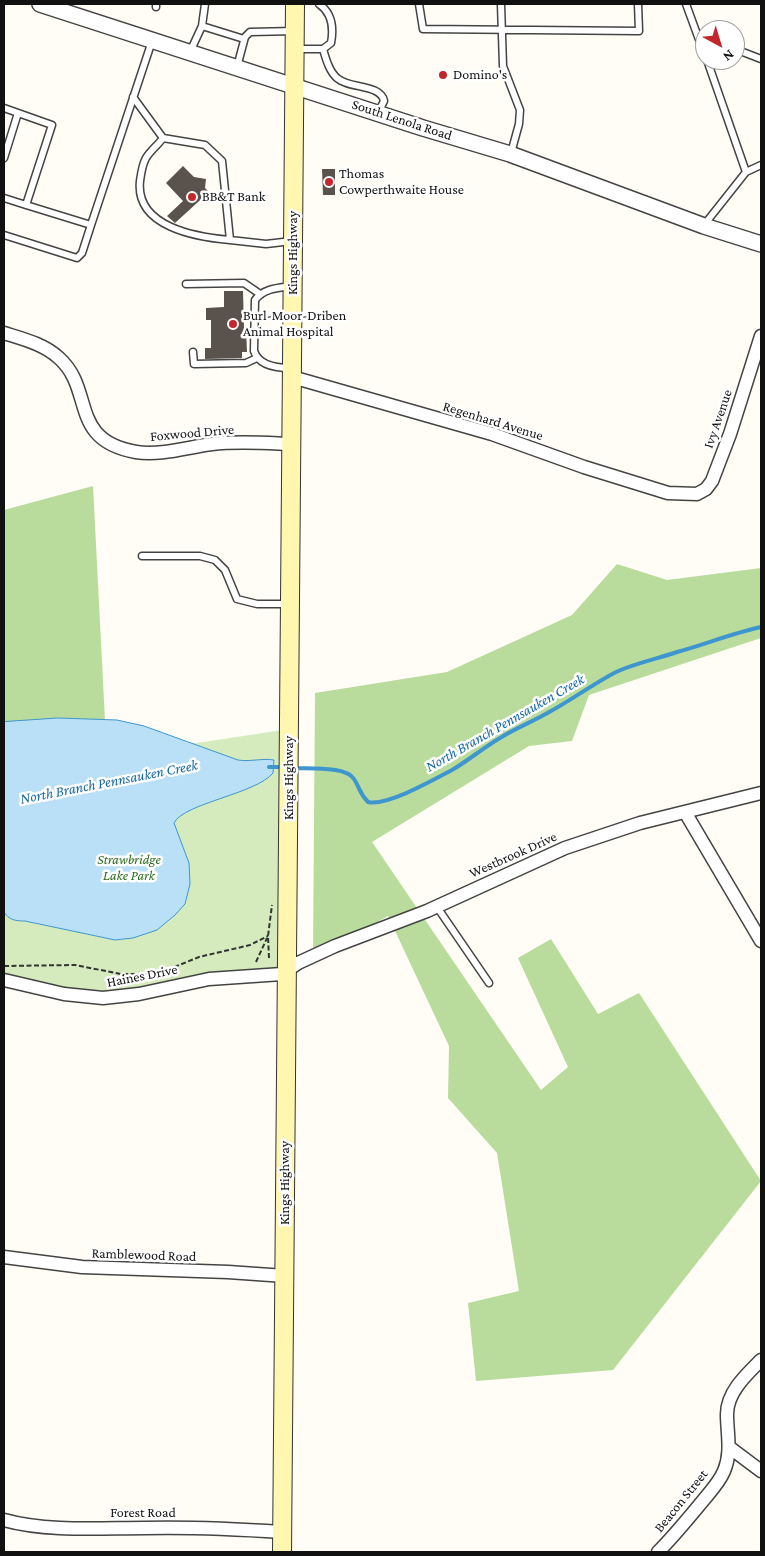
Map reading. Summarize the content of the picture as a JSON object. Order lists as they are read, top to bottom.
{
  "streets": {
    "main road": ["Kings Highway"],
    "street": [
      "South Lenola Road",
      "Ivy Avenue",
      "Regenhard Avenue",
      "Foxwood Drive",
      "Westbrook Drive",
      "Haines Drive",
      "Ramblewood Road",
      "Beacon Street",
      "Forest Road"
    ]
  },
  "crossings": [
    ["South Lenola Road", "Kings Highway"],
    ["Kings Highway", "Regenhard Avenue"],
    ["Kings Highway", "Foxwood Drive"],
    ["Kings Highway", "Westbrook Drive"],
    ["Kings Highway", "Haines Drive"],
    ["Kings Highway", "Ramblewood Road"],
    ["Kings Highway", "Forest Road"],
    ["Ivy Avenue", "Regenhard Avenue"],
    ["Westbrook Drive", "Haines Drive"]
  ],
  "water": ["North Branch Pennsauken Creek"],
  "parks": ["Strawbridge Lake Park"],
  "places": [
    "Domino's",
    "Thomas Cowperthwaite House",
    "BB&T Bank",
    "Burl-Moor-Driben Animal Hospital"
  ],
  "north": "bottom right"
}
